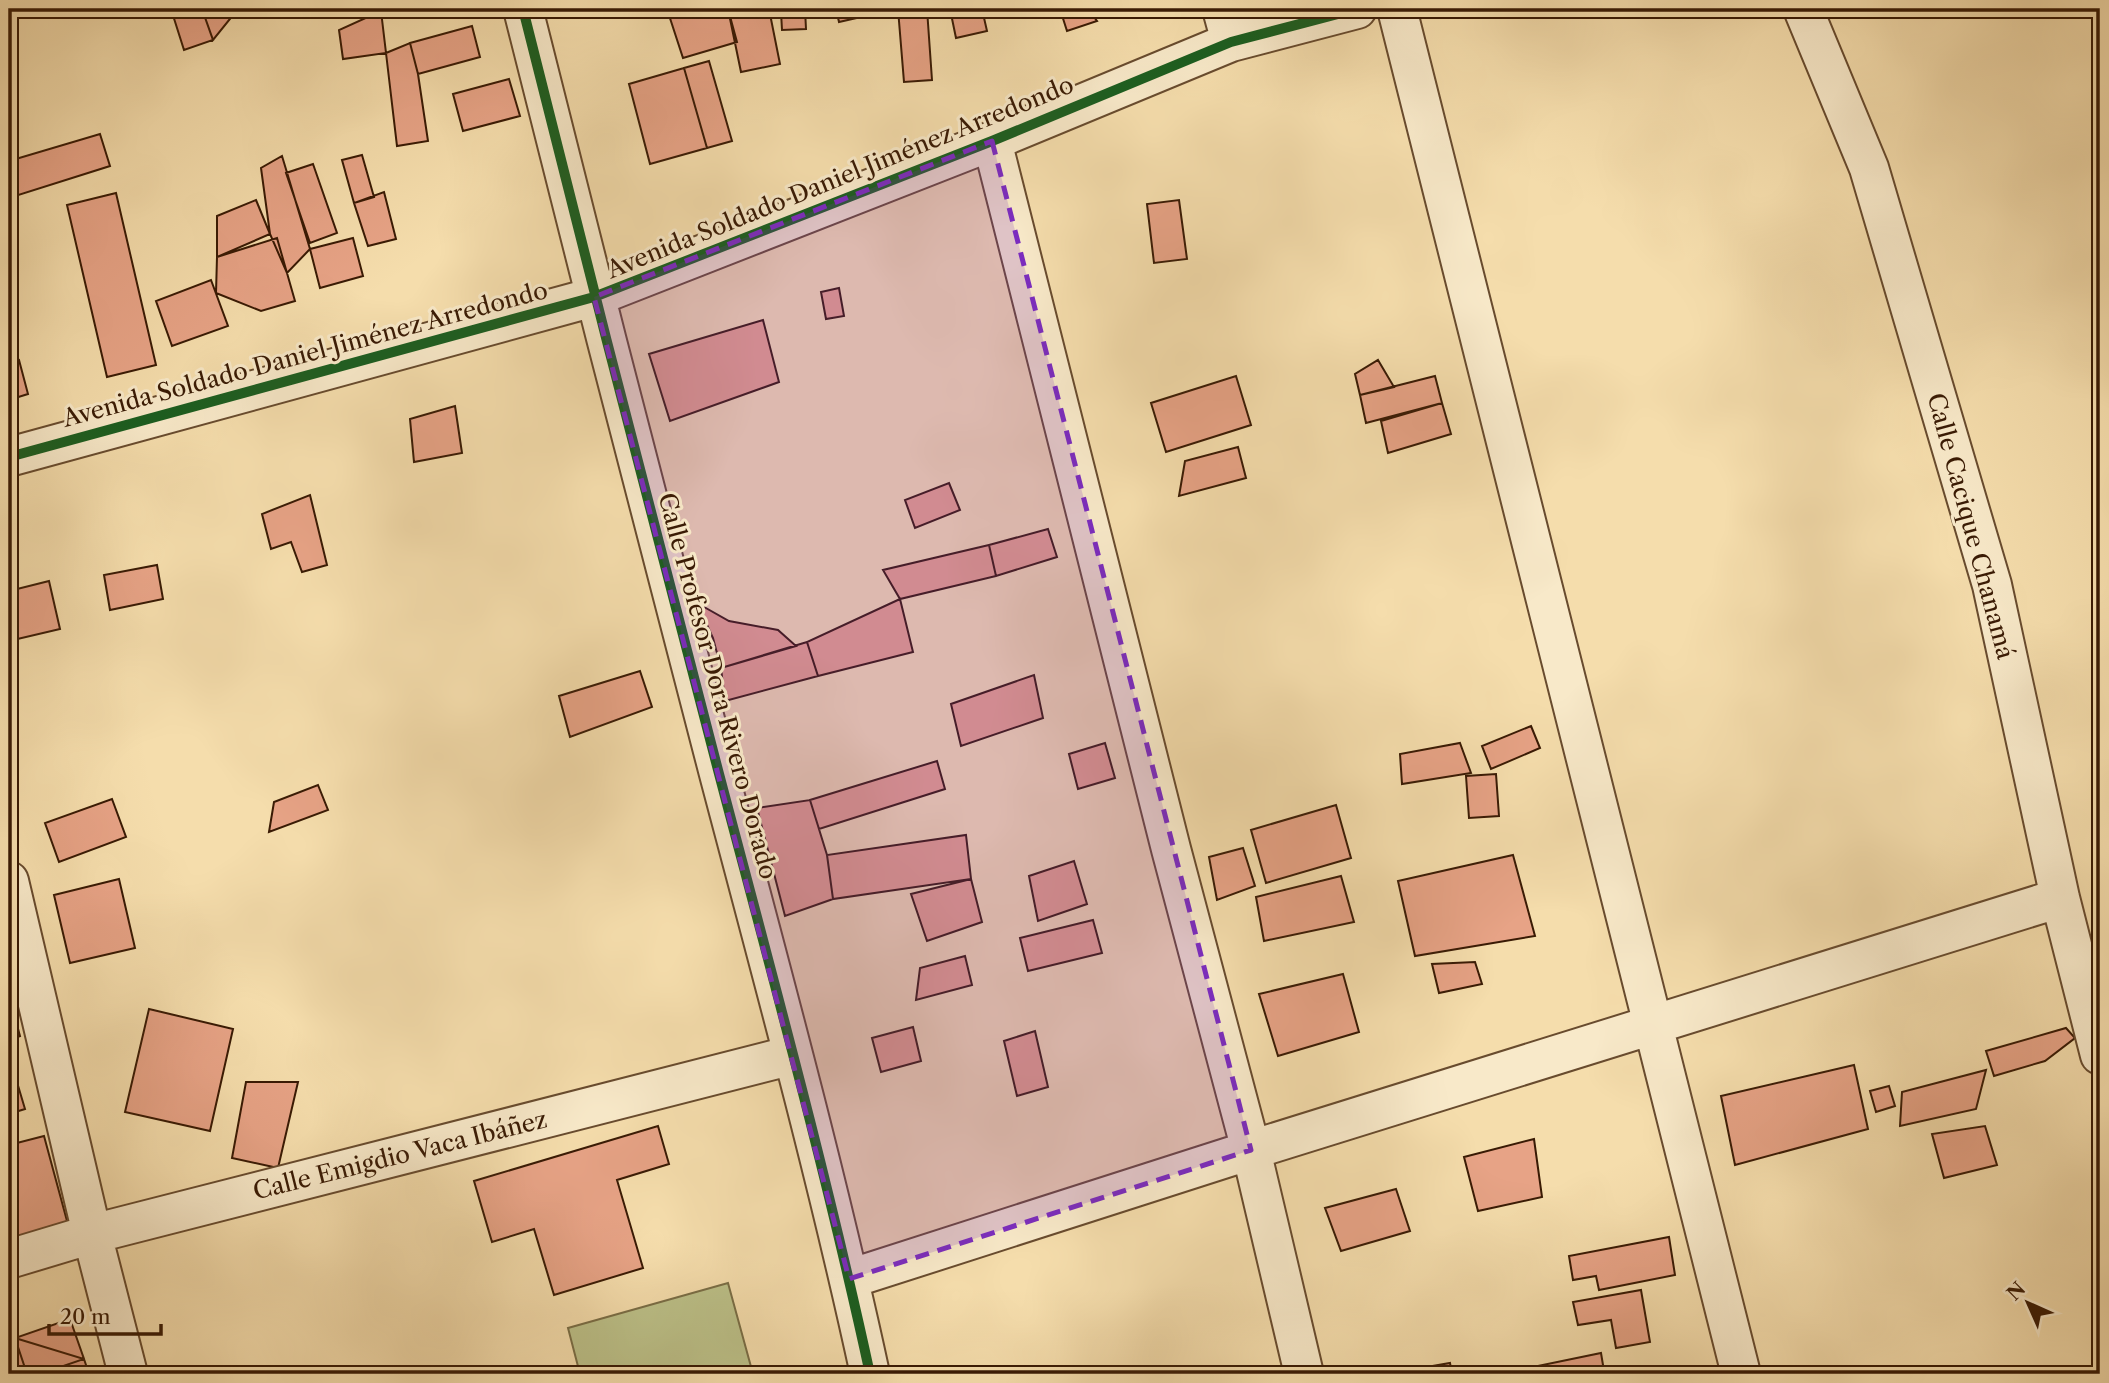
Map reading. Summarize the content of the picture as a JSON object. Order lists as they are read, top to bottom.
{
  "streets": {
    "street": [
      "Avenida Soldado Daniel Jiménez Arredondo",
      "Calle Cacique Chanamá",
      "Calle Profesor Dora Rivero Dorado",
      "Calle Emigdio Vaca Ibáñez"
    ]
  },
  "crossings": [
    ["Avenida Soldado Daniel Jiménez Arredondo", "Calle Profesor Dora Rivero Dorado"],
    ["Calle Profesor Dora Rivero Dorado", "Calle Emigdio Vaca Ibáñez"]
  ],
  "scale_bar": "20 m",
  "north": "top left"
}
